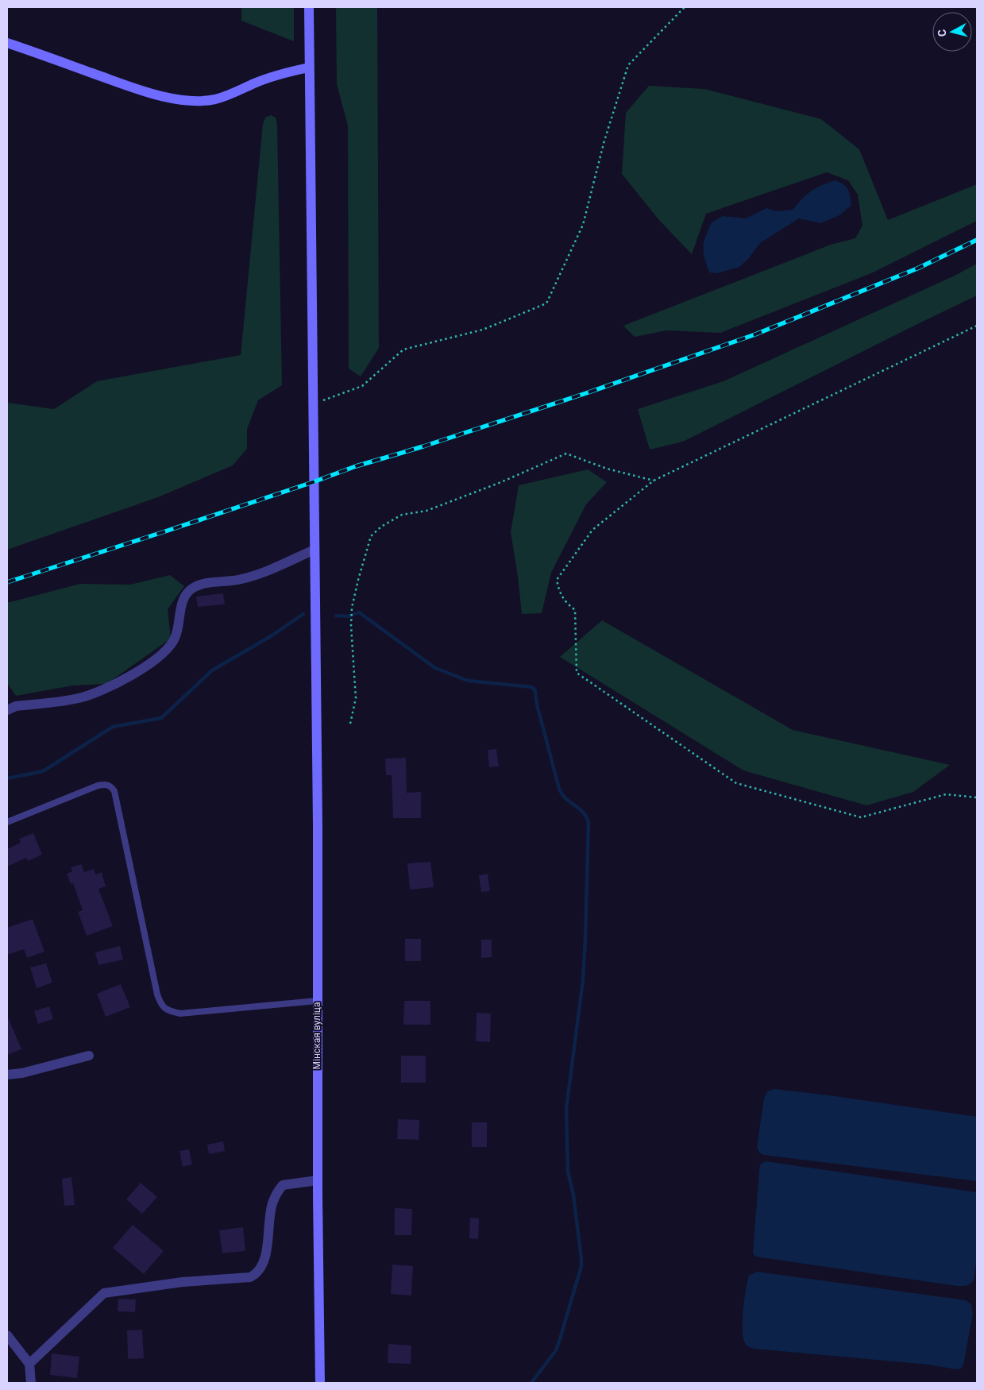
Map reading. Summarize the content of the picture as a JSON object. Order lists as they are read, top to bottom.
{
  "streets": {
    "main road": ["Мінская вуліца"]
  },
  "north": "left"
}
